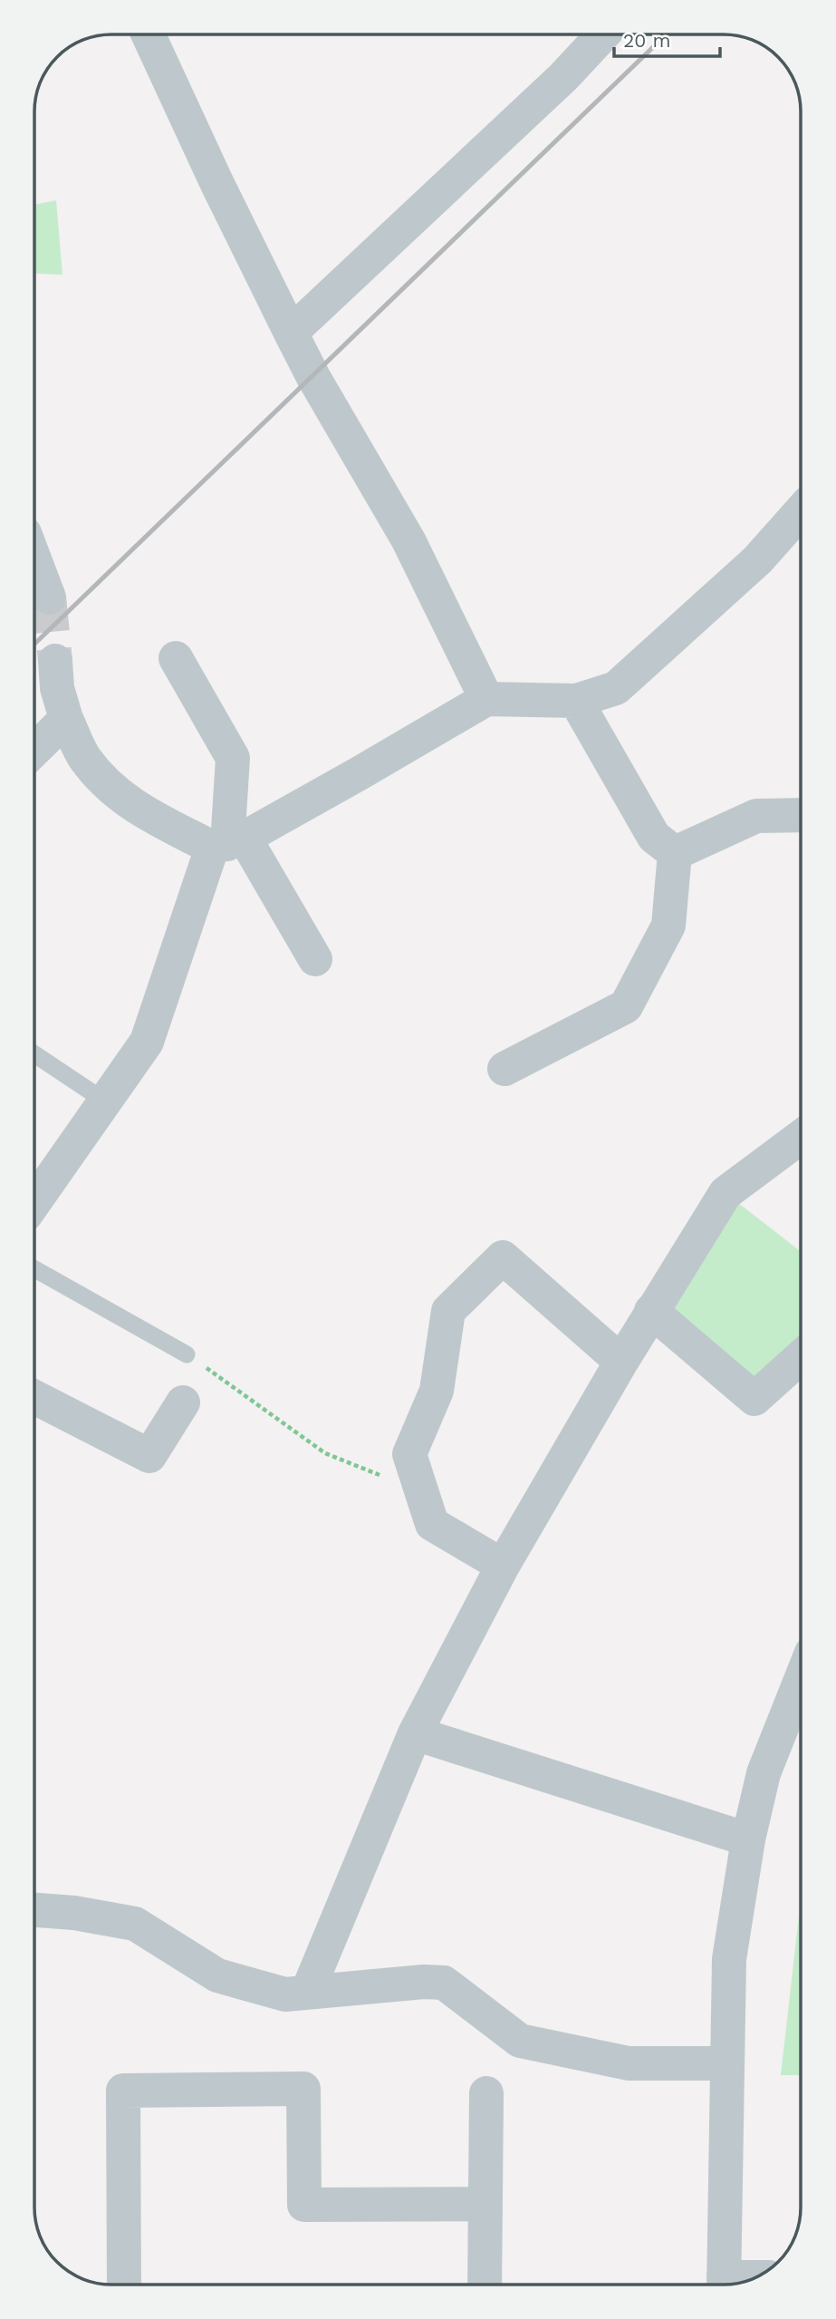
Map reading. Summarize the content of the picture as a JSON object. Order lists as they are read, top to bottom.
{
  "scale_bar": "20 m"
}
